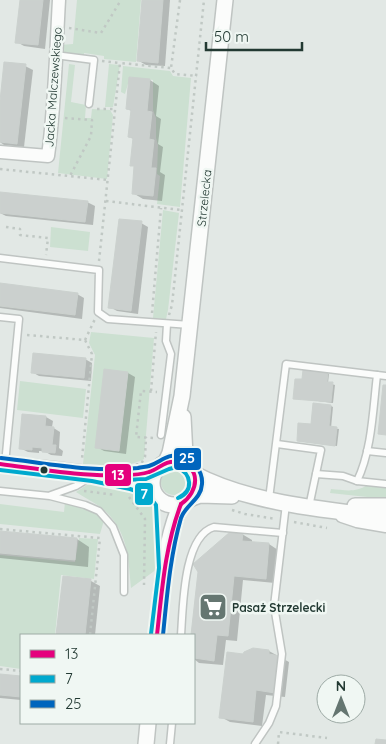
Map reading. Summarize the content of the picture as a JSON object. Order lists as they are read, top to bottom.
{
  "streets": {
    "street": ["Jacka Malczewskiego", "Strzelecka"]
  },
  "places": {
    "supermarket": ["Pasaż Strzelecki"]
  },
  "lines": ["transit line 25", "transit line 13", "transit line 7"],
  "legend": ["13", "7", "25"],
  "scale_bar": "50 m",
  "north": "top"
}
